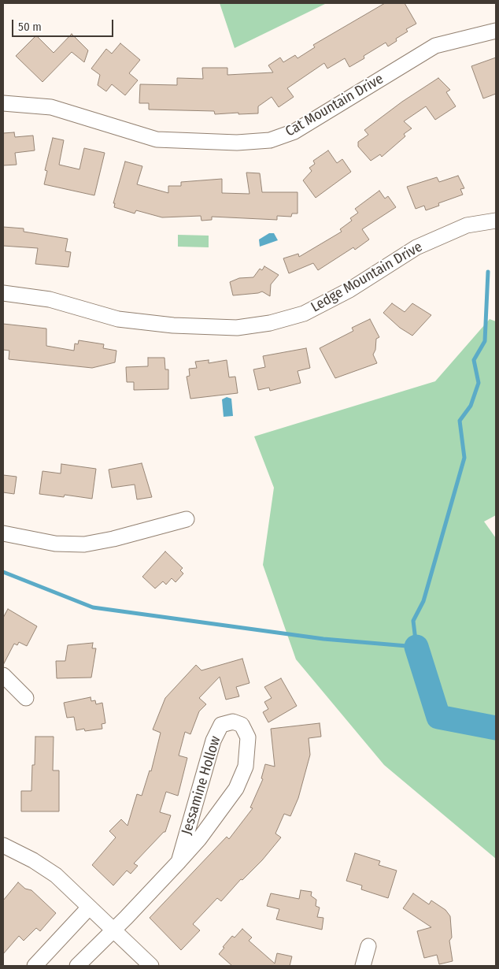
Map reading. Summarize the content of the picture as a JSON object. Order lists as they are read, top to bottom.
{
  "streets": {
    "street": ["Cat Mountain Drive", "Ledge Mountain Drive", "Jessamine Hollow"]
  },
  "scale_bar": "50 m"
}
